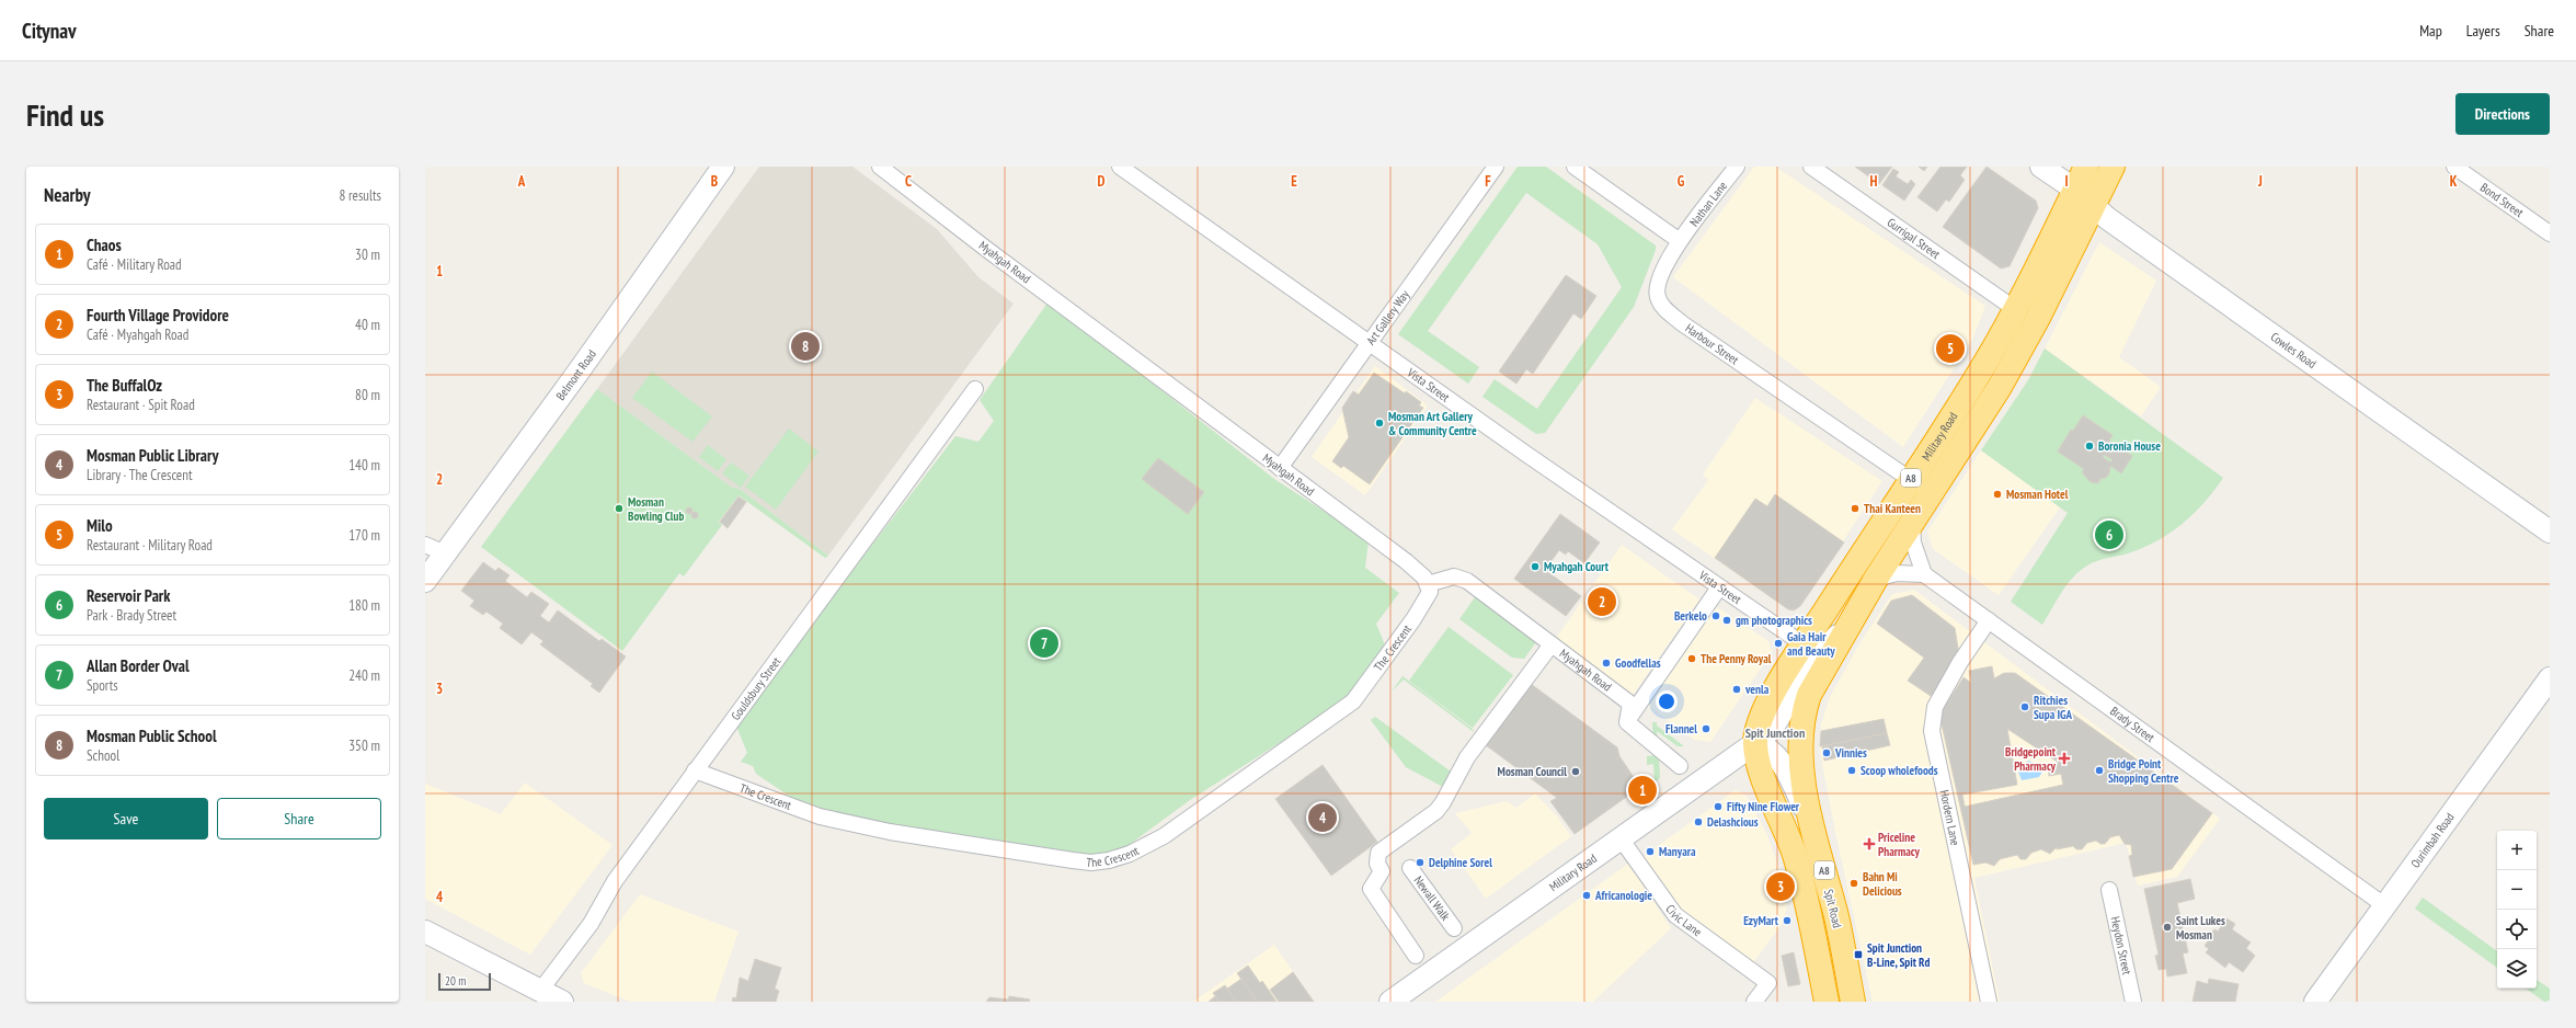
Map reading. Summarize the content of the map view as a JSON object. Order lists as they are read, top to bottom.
{
  "streets": {
    "highway": ["Military Road", "A8", "Spit Road"],
    "main road": ["Cowles Road", "Belmont Road", "Ourimbah Road"],
    "street": [
      "Bond Street",
      "Nathan Lane",
      "Gurrigal Street",
      "Myahgah Road",
      "Art Gallery Way",
      "Harbour Street",
      "Vista Street",
      "The Crescent",
      "Gouldsbury Street",
      "Brady Street",
      "Hordern Lane",
      "Newall Walk",
      "Civic Lane",
      "Heydon Street"
    ]
  },
  "crossings": [
    ["Nathan Lane", "Harbour Street"],
    ["Gurrigal Street", "Military Road"],
    ["Myahgah Road", "Art Gallery Way"],
    ["Myahgah Road", "The Crescent"],
    ["Art Gallery Way", "Vista Street"],
    ["Harbour Street", "Military Road"],
    ["Cowles Road", "Military Road"],
    ["Vista Street", "Military Road"],
    ["Military Road", "Spit Road"],
    ["Military Road", "Civic Lane"],
    ["The Crescent", "Gouldsbury Street"],
    ["Brady Street", "Hordern Lane"],
    ["Brady Street", "Ourimbah Road"]
  ],
  "districts": ["Spit Junction"],
  "places": {
    "other": [
      "Mosman Art Gallery & Community Centre",
      "Boronia House",
      "Mosman Hotel",
      "Mosman Bowling Club",
      "Thai Kanteen",
      "Myahgah Court",
      "Berkelo",
      "gm photographics",
      "Gaia Hair and Beauty",
      "The Penny Royal",
      "Goodfellas",
      "venla",
      "Ritchies Supa IGA",
      "Flannel",
      "Vinnies",
      "Scoop wholefoods",
      "Bridge Point Shopping Centre",
      "Mosman Council",
      "Fifty Nine Flower",
      "Delashcious",
      "Manyara",
      "Delphine Sorel",
      "Bahn Mi Delicious",
      "Africanologie",
      "EzyMart",
      "Saint Lukes Mosman"
    ],
    "health": ["Bridgepoint Pharmacy", "Priceline Pharmacy"],
    "transit": ["Spit Junction B-Line, Spit Rd"]
  },
  "scale_bar": "20 m",
  "page": {
    "header": "Citynav",
    "nav": ["Map", "Layers", "Share"],
    "buttons": [
      "Directions",
      ["Save", "Share"]
    ],
    "title": "Find us",
    "heading": ["Nearby", "8 results"],
    "list": [
      {
        "mark": "1",
        "name": "Chaos",
        "note": "Café · Military Road",
        "value": "30 m"
      },
      {
        "mark": "2",
        "name": "Fourth Village Providore",
        "note": "Café · Myahgah Road",
        "value": "40 m"
      },
      {
        "mark": "3",
        "name": "The BuffalOz",
        "note": "Restaurant · Spit Road",
        "value": "80 m"
      },
      {
        "mark": "4",
        "name": "Mosman Public Library",
        "note": "Library · The Crescent",
        "value": "140 m"
      },
      {
        "mark": "5",
        "name": "Milo",
        "note": "Restaurant · Military Road",
        "value": "170 m"
      },
      {
        "mark": "6",
        "name": "Reservoir Park",
        "note": "Park · Brady Street",
        "value": "180 m"
      },
      {
        "mark": "7",
        "name": "Allan Border Oval",
        "note": "Sports",
        "value": "240 m"
      },
      {
        "mark": "8",
        "name": "Mosman Public School",
        "note": "School",
        "value": "350 m"
      }
    ],
    "pins": [
      "8",
      "5",
      "6",
      "2",
      "7",
      "1",
      "4",
      "3"
    ],
    "map_buttons": ["+", "−"],
    "scale": "20 m"
  },
  "grid": {
    "columns": [
      "A",
      "B",
      "C",
      "D",
      "E",
      "F",
      "G",
      "H",
      "I",
      "J",
      "K"
    ],
    "rows": [
      "1",
      "2",
      "3",
      "4"
    ]
  }
}
